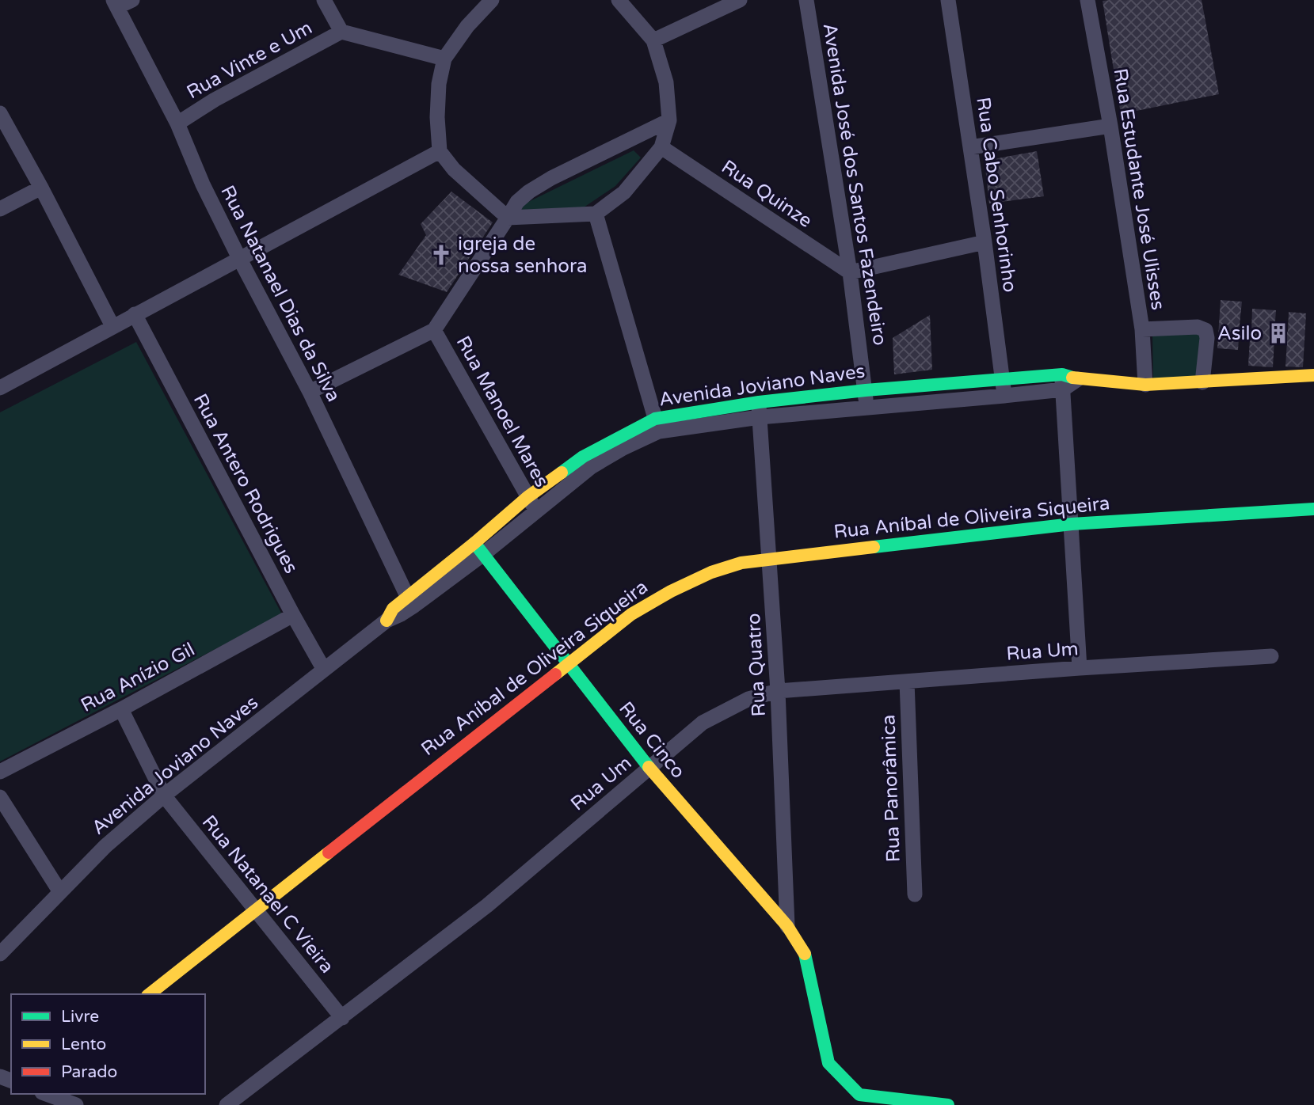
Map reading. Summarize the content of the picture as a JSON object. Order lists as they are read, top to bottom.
{
  "streets": {
    "street": [
      "Rua Vinte e Um",
      "Avenida José dos Santos Fazendeiro",
      "Rua Estudante José Ulisses",
      "Rua Quinze",
      "Rua Cabo Senhorinho",
      "Rua Natanael Dias da Silva",
      "Avenida Joviano Naves",
      "Rua Manoel Mares",
      "Rua Antero Rodrigues",
      "Rua Aníbal de Oliveira Siqueira",
      "Rua Um",
      "Rua Quatro",
      "Rua Anízio Gil",
      "Rua Cinco",
      "Rua Panorâmica",
      "Rua Natanael C Vieira"
    ]
  },
  "crossings": [
    ["Rua Vinte e Um", "Rua Natanael Dias da Silva"],
    ["Avenida José dos Santos Fazendeiro", "Rua Quinze"],
    ["Avenida José dos Santos Fazendeiro", "Avenida Joviano Naves"],
    ["Rua Estudante José Ulisses", "Avenida Joviano Naves"],
    ["Rua Cabo Senhorinho", "Avenida Joviano Naves"],
    ["Rua Natanael Dias da Silva", "Avenida Joviano Naves"],
    ["Avenida Joviano Naves", "Rua Manoel Mares"],
    ["Avenida Joviano Naves", "Rua Antero Rodrigues"],
    ["Avenida Joviano Naves", "Rua Quatro"],
    ["Avenida Joviano Naves", "Rua Cinco"],
    ["Avenida Joviano Naves", "Rua Natanael C Vieira"],
    ["Rua Antero Rodrigues", "Rua Anízio Gil"],
    ["Rua Aníbal de Oliveira Siqueira", "Rua Quatro"],
    ["Rua Aníbal de Oliveira Siqueira", "Rua Cinco"],
    ["Rua Aníbal de Oliveira Siqueira", "Rua Natanael C Vieira"],
    ["Rua Um", "Rua Quatro"],
    ["Rua Um", "Rua Cinco"],
    ["Rua Um", "Rua Panorâmica"],
    ["Rua Um", "Rua Natanael C Vieira"],
    ["Rua Quatro", "Rua Cinco"],
    ["Rua Anízio Gil", "Rua Natanael C Vieira"]
  ],
  "places": {
    "church": ["igreja de nossa senhora"],
    "building": ["Asilo"]
  },
  "legend": ["Livre", "Lento", "Parado"]
}
